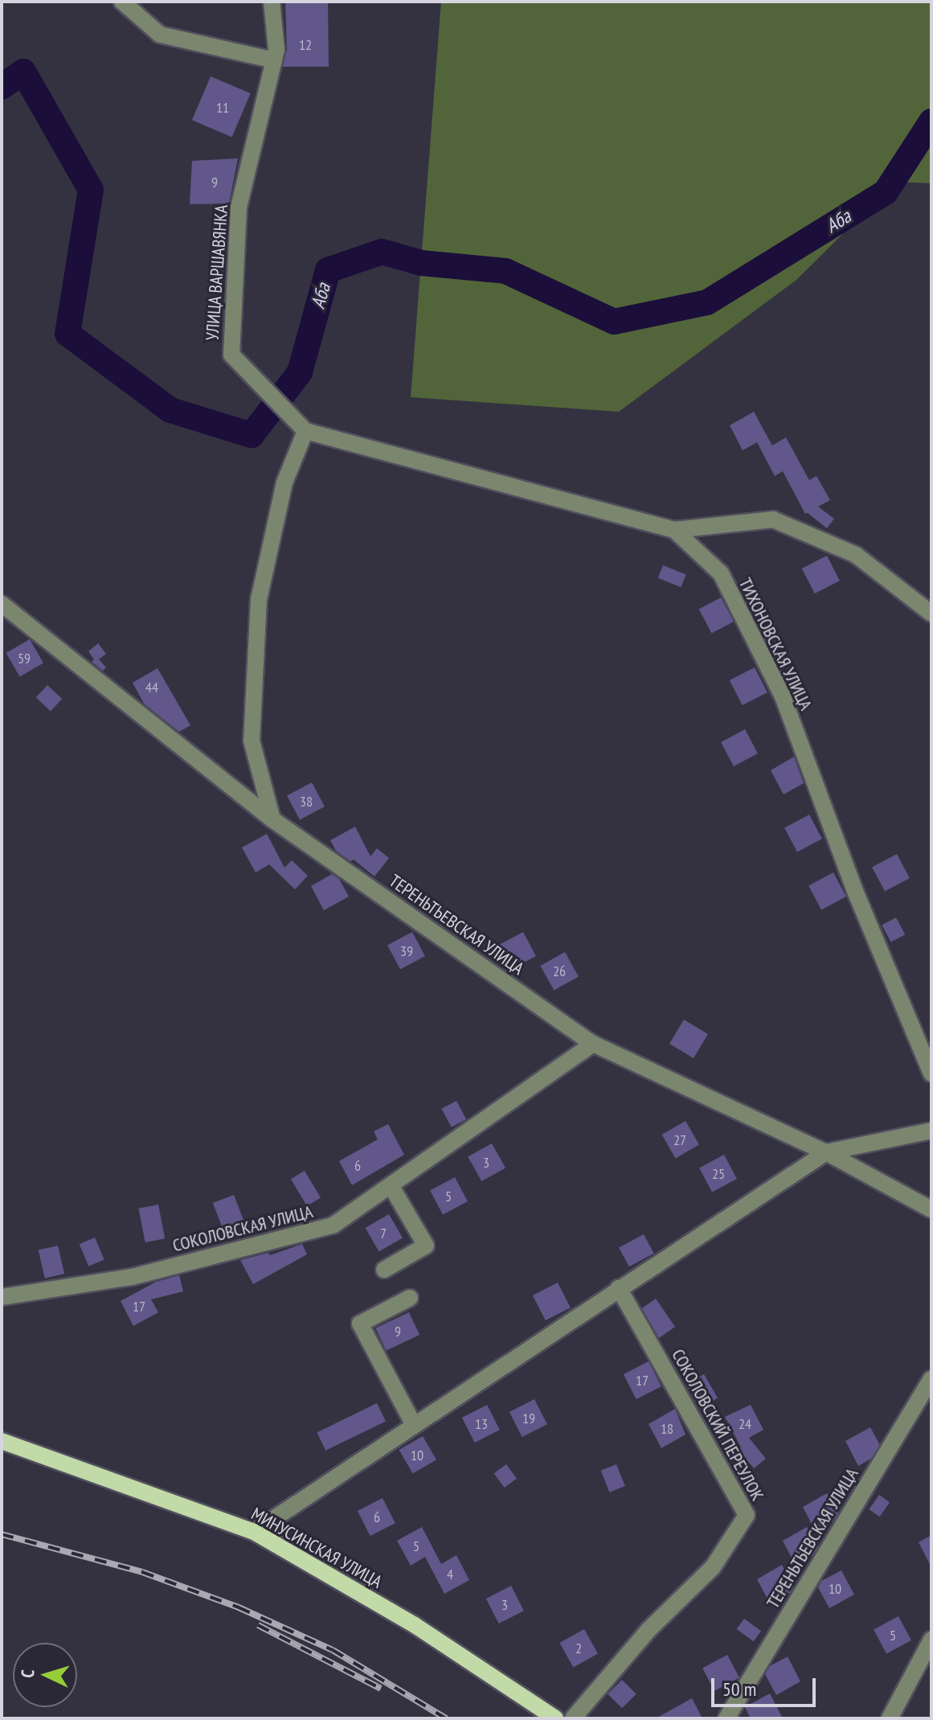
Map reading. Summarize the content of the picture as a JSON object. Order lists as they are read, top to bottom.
{
  "streets": {
    "main road": ["МИНУСИНСКАЯ УЛИЦА"],
    "street": [
      "УЛИЦА ВАРШАВЯНКА",
      "ТИХОНОВСКАЯ УЛИЦА",
      "ТЕРЕНЬТЬЕВСКАЯ УЛИЦА",
      "СОКОЛОВСКАЯ УЛИЦА",
      "СОКОЛОВСКИЙ ПЕРЕУЛОК"
    ]
  },
  "crossings": [
    ["УЛИЦА ВАРШАВЯНКА", "ТИХОНОВСКАЯ УЛИЦА"],
    ["ТЕРЕНЬТЬЕВСКАЯ УЛИЦА", "СОКОЛОВСКАЯ УЛИЦА"]
  ],
  "water": ["Аба"],
  "house_numbers": [
    "12",
    "11",
    "9",
    "59",
    "44",
    "38",
    "39",
    "26",
    "27",
    "3",
    "6",
    "25",
    "5",
    "7",
    "17",
    "9",
    "17",
    "19",
    "13",
    "24",
    "18",
    "10",
    "6",
    "5",
    "4",
    "10",
    "3",
    "5",
    "2"
  ],
  "scale_bar": "50 m",
  "north": "left"
}
